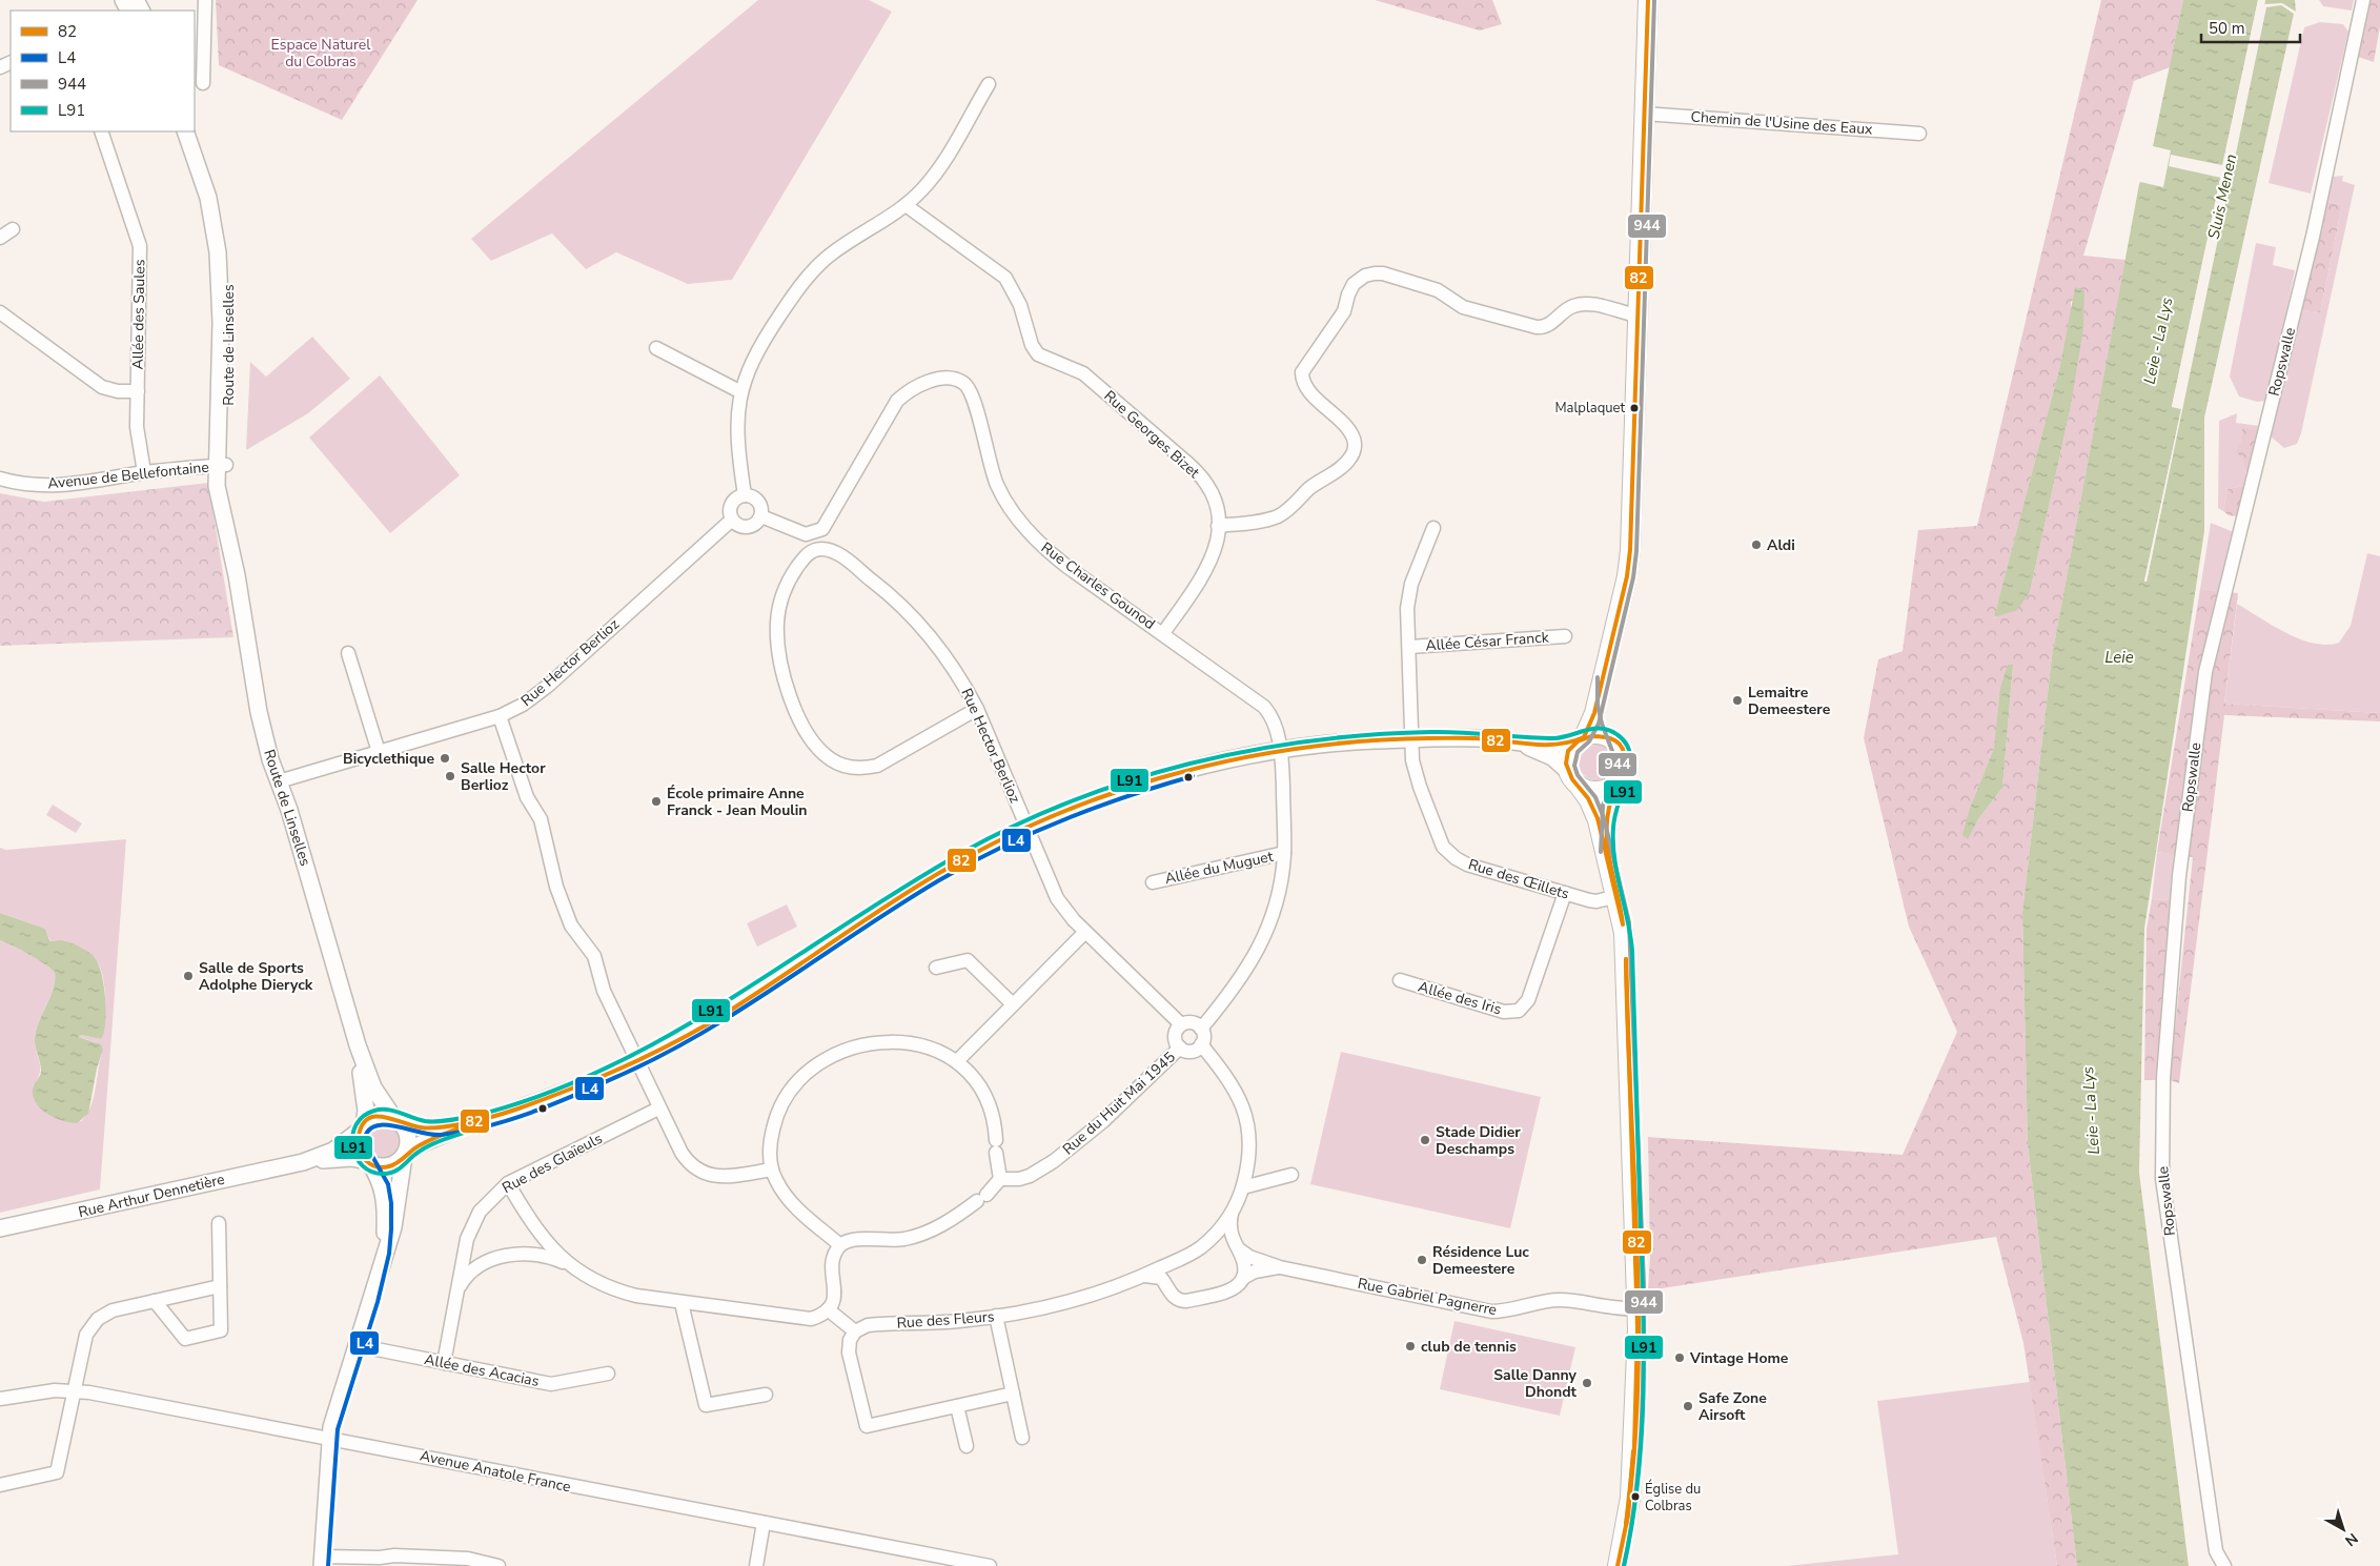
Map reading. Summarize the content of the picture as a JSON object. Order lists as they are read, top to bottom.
{
  "streets": {
    "street": [
      "Chemin de l'Usine des Eaux",
      "Allée des Saules",
      "Route de Linselles",
      "Ropswalle",
      "Rue Georges Bizet",
      "Avenue de Bellefontaine",
      "Rue Charles Gounod",
      "Allée César Franck",
      "Rue Hector Berlioz",
      "Allée du Muguet",
      "Rue des Œillets",
      "Allée des Iris",
      "Rue du Huit Mai 1945",
      "Rue des Glaïeuls",
      "Rue Arthur Dennetière",
      "Rue Gabriel Pagnerre",
      "Rue des Fleurs",
      "Allée des Acacias",
      "Avenue Anatole France"
    ]
  },
  "crossings": [
    ["Allée des Saules", "Avenue de Bellefontaine"],
    ["Route de Linselles", "Avenue de Bellefontaine"],
    ["Route de Linselles", "Rue Hector Berlioz"],
    ["Route de Linselles", "Rue Arthur Dennetière"],
    ["Rue Georges Bizet", "Rue Charles Gounod"],
    ["Rue Charles Gounod", "Rue Hector Berlioz"],
    ["Rue Charles Gounod", "Allée du Muguet"],
    ["Rue Charles Gounod", "Rue du Huit Mai 1945"],
    ["Rue Charles Gounod", "Rue des Fleurs"],
    ["Allée César Franck", "Rue des Œillets"],
    ["Rue des Œillets", "Allée des Iris"],
    ["Rue du Huit Mai 1945", "Rue des Fleurs"],
    ["Rue des Glaïeuls", "Allée des Acacias"],
    ["Rue Gabriel Pagnerre", "Rue des Fleurs"]
  ],
  "water": ["Sluis Menen", "Leie - La Lys", "Leie"],
  "parks": ["Espace Naturel du Colbras"],
  "places": [
    "Malplaquet",
    "Aldi",
    "Lemaitre Demeestere",
    "Bicyclethique",
    "Salle Hector Berlioz",
    "École primaire Anne Franck - Jean Moulin",
    "Salle de Sports Adolphe Dieryck",
    "Stade Didier Deschamps",
    "Résidence Luc Demeestere",
    "club de tennis",
    "Vintage Home",
    "Salle Danny Dhondt",
    "Safe Zone Airsoft",
    "Église du Colbras"
  ],
  "lines": [
    "transit line 82",
    "transit line 944",
    "transit line L91",
    "transit line L4"
  ],
  "legend": [
    "82",
    "L4",
    "944",
    "L91"
  ],
  "scale_bar": "50 m",
  "north": "bottom right"
}
